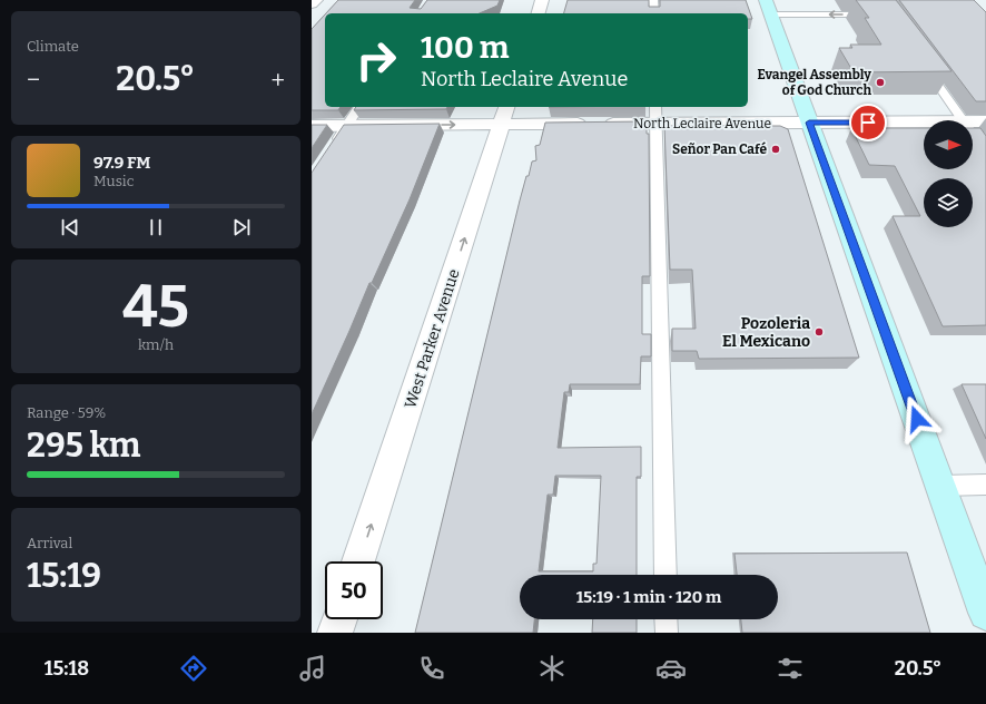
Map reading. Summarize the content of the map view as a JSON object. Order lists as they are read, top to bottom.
{
  "streets": {
    "street": ["North Leclaire Avenue", "West Parker Avenue"]
  },
  "crossings": [
    ["North Leclaire Avenue", "West Parker Avenue"]
  ],
  "one_way": ["West Parker Avenue"],
  "places": ["Evangel Assembly of God Church", "Señor Pan Café", "Pozoleria El Mexicano"],
  "north": "right",
  "page": {
    "tile": [
      "Climate",
      ["45", "km/h"],
      ["Range · 59%", "295 km"],
      ["Arrival", "15:19"]
    ],
    "turn": ["100 m", "North Leclaire Avenue"],
    "heat": ["−", "20.5°", "+"],
    "song": ["97.9 FM", "Music"],
    "limit": "50",
    "trip": "15:19 · 1 min · 120 m",
    "tabs": ["15:18", "20.5°"]
  }
}
